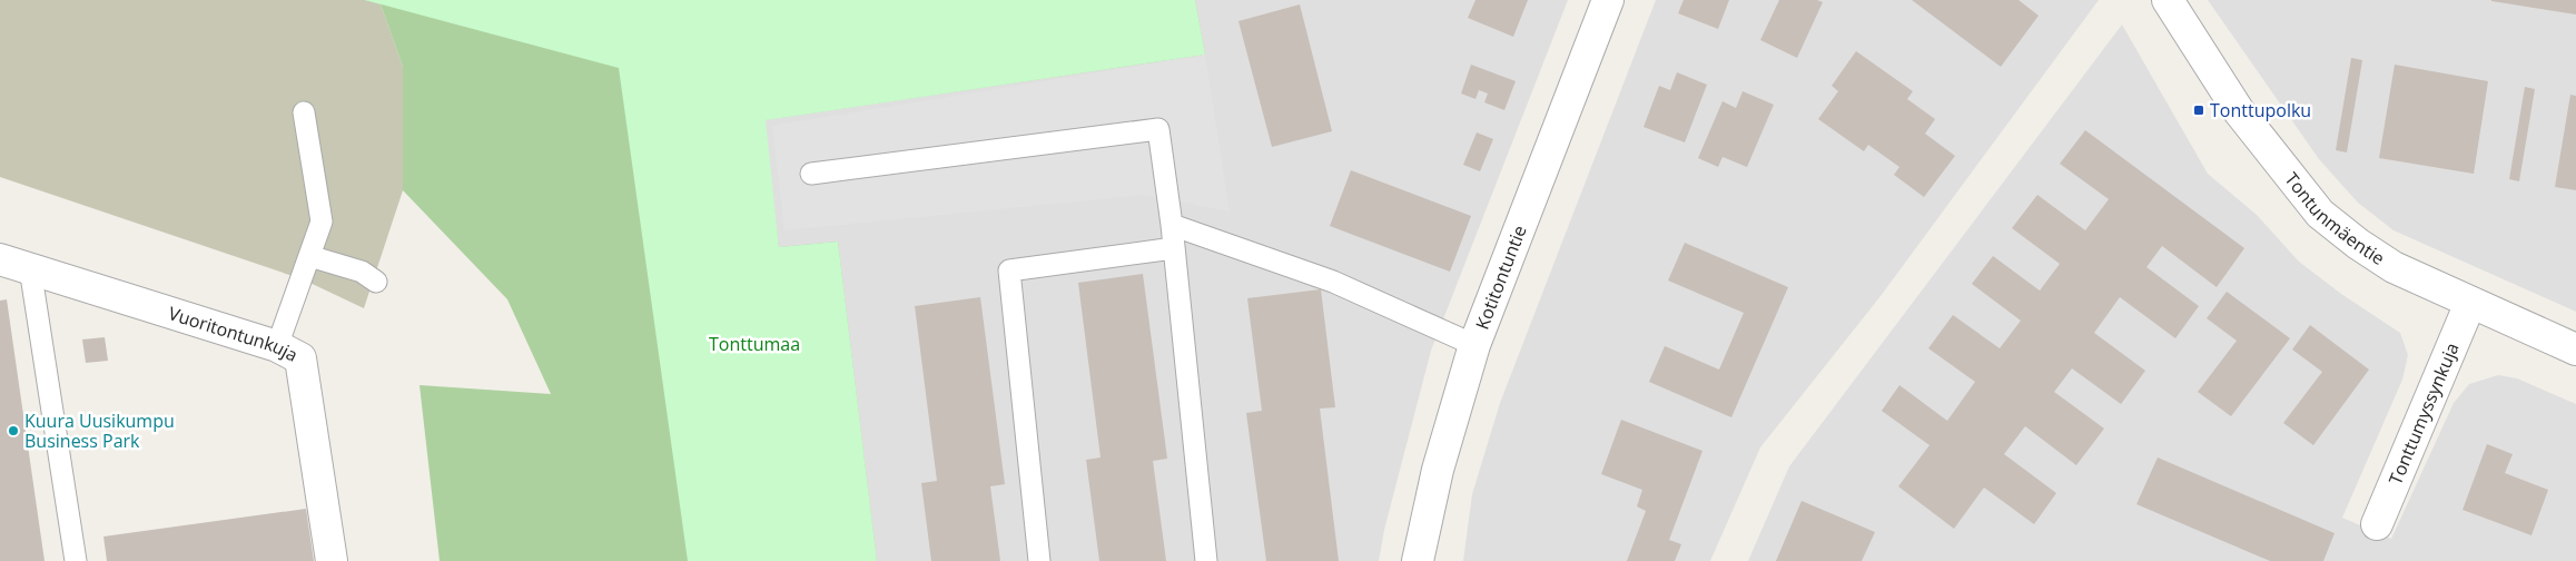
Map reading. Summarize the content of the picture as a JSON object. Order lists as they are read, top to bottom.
{
  "streets": {
    "street": [
      "Tontunmäentie",
      "Kotitontuntie",
      "Vuoritontunkuja",
      "Tonttumyssynkuja"
    ]
  },
  "crossings": [
    ["Tontunmäentie", "Tonttumyssynkuja"]
  ],
  "parks": ["Tonttumaa"],
  "places": {
    "transit": ["Tonttupolku"],
    "other": ["Kuura Uusikumpu Business Park"]
  }
}
